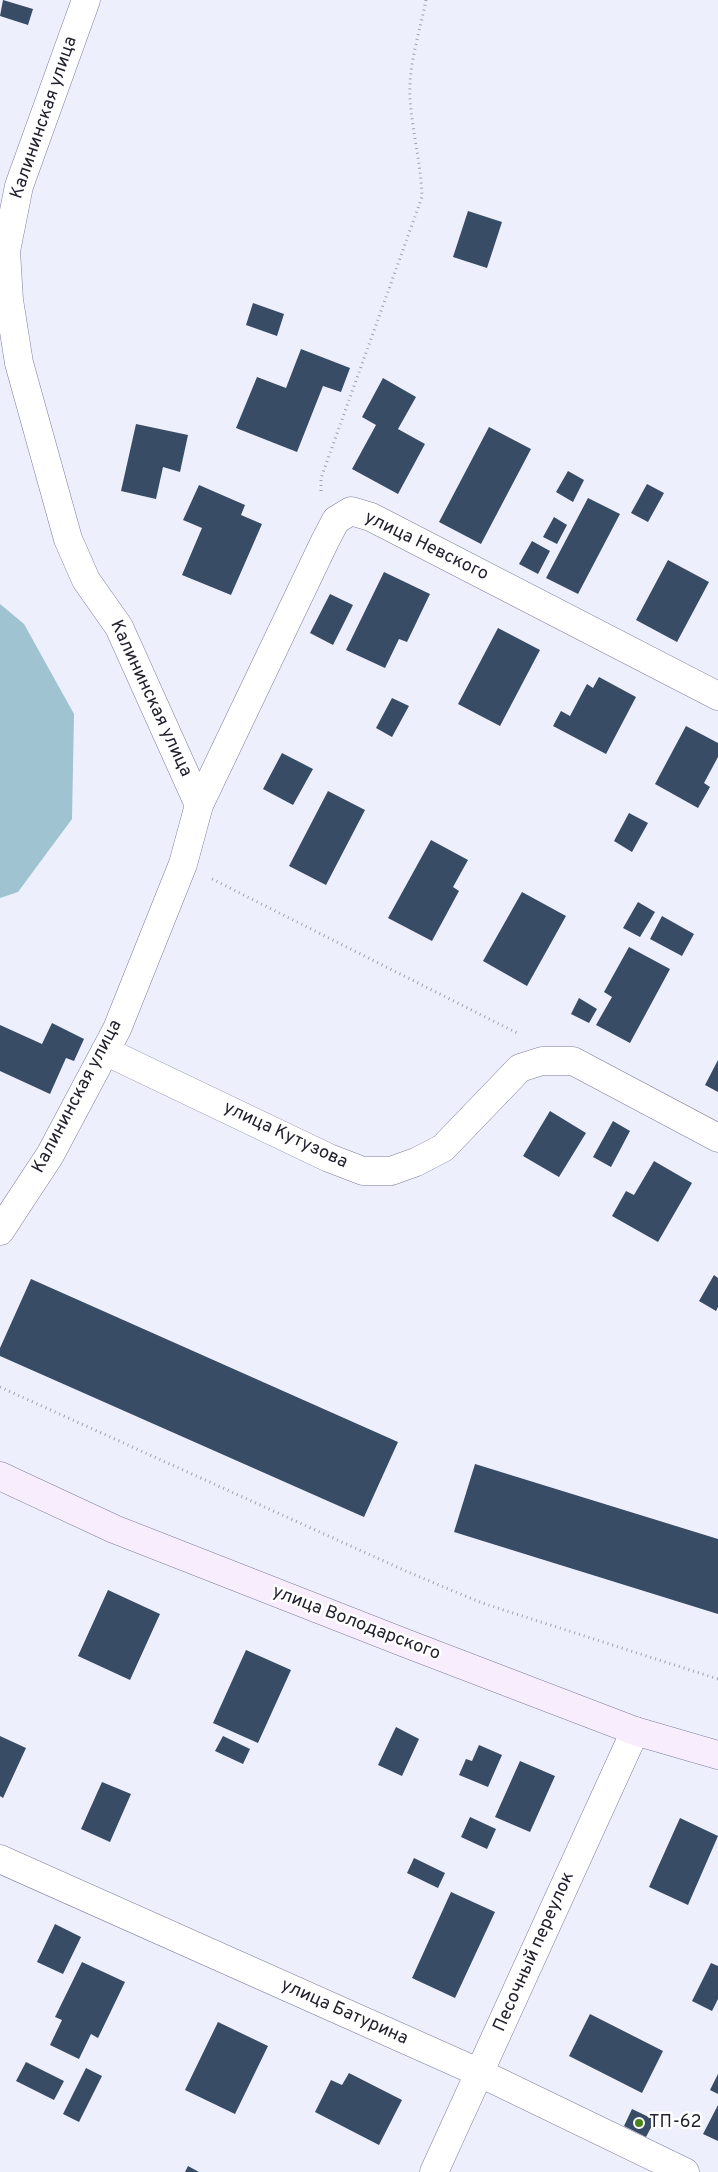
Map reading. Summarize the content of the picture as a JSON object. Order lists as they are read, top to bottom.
{
  "streets": {
    "main road": ["улица Володарского"],
    "street": [
      "Калининская улица",
      "улица Невского",
      "улица Кутузова",
      "Песочный переулок",
      "улица Батурина"
    ]
  },
  "crossings": [
    ["Калининская улица", "улица Невского"],
    ["Калининская улица", "улица Кутузова"],
    ["улица Володарского", "Песочный переулок"],
    ["Песочный переулок", "улица Батурина"]
  ],
  "places": ["ТП-62"]
}
